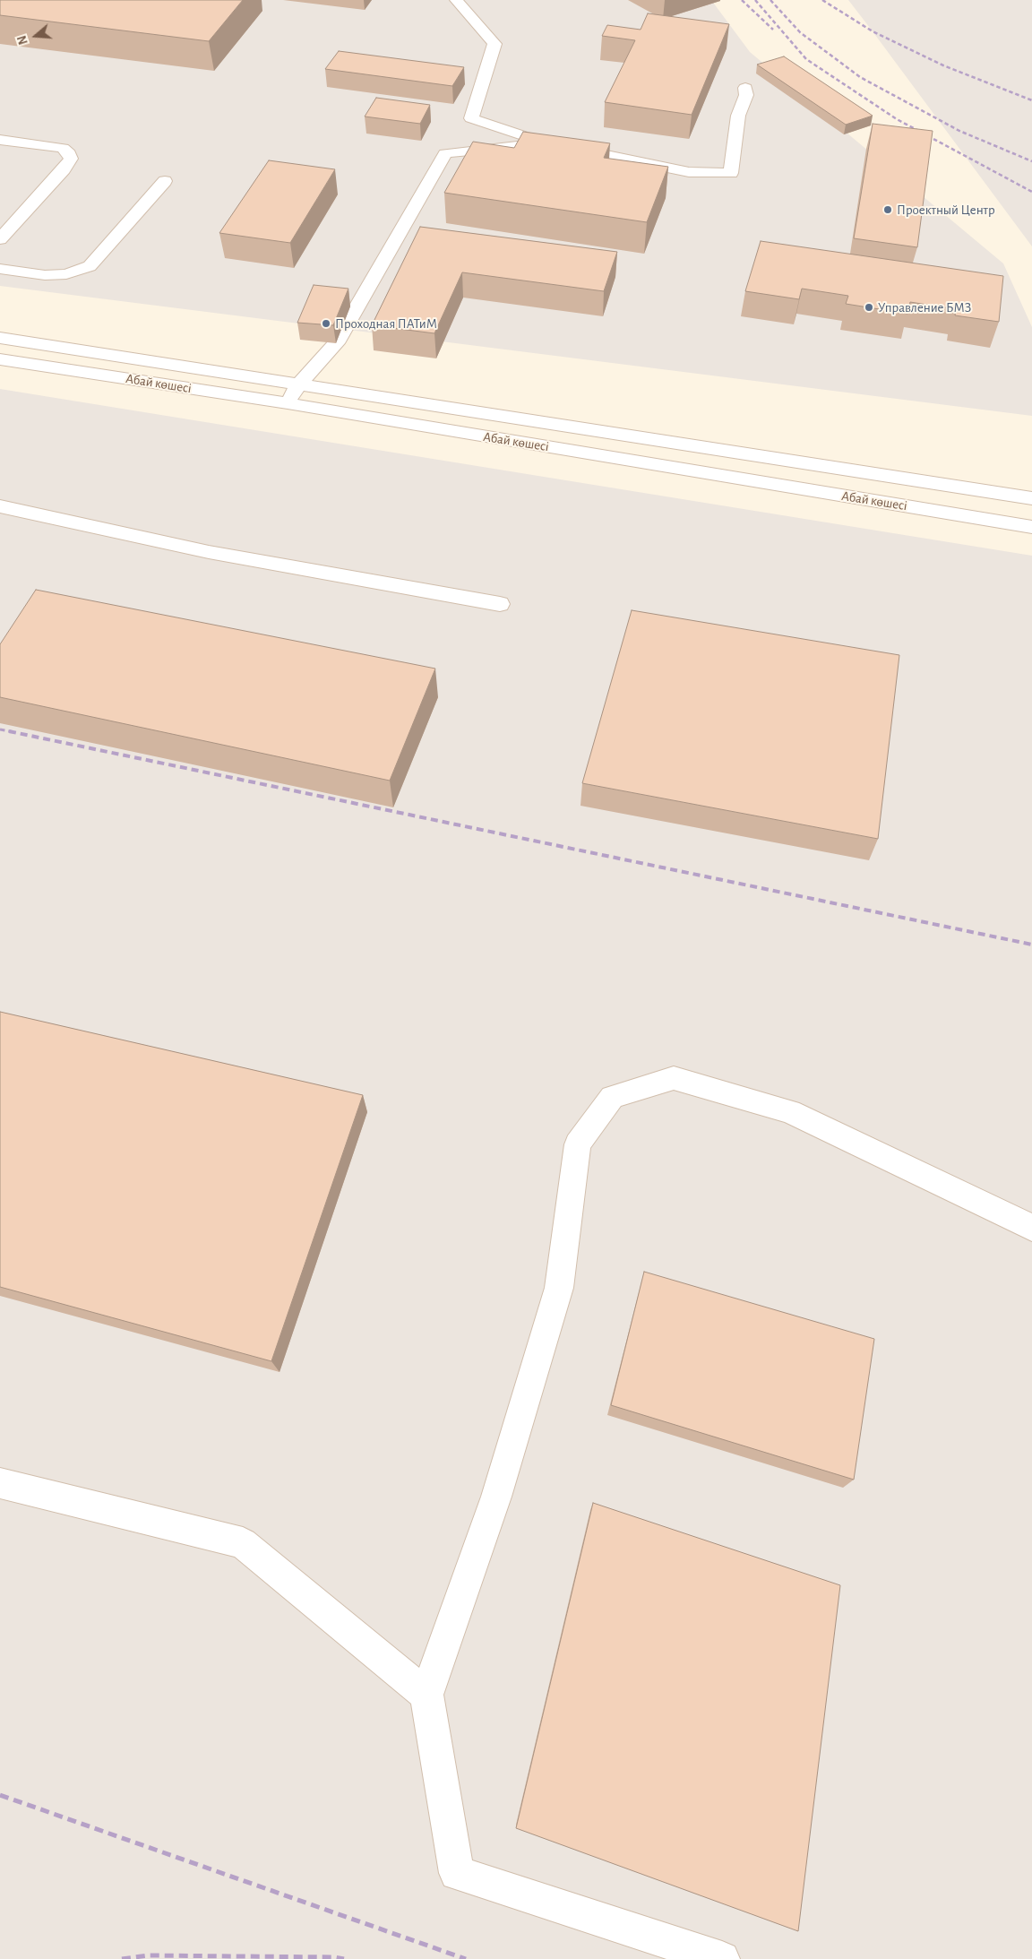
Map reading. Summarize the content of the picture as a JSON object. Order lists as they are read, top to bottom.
{
  "streets": {
    "street": ["Абай көшесі"]
  },
  "places": ["Проектный Центр", "Управление БМЗ", "Проходная ПАТиМ"],
  "north": "left"
}
